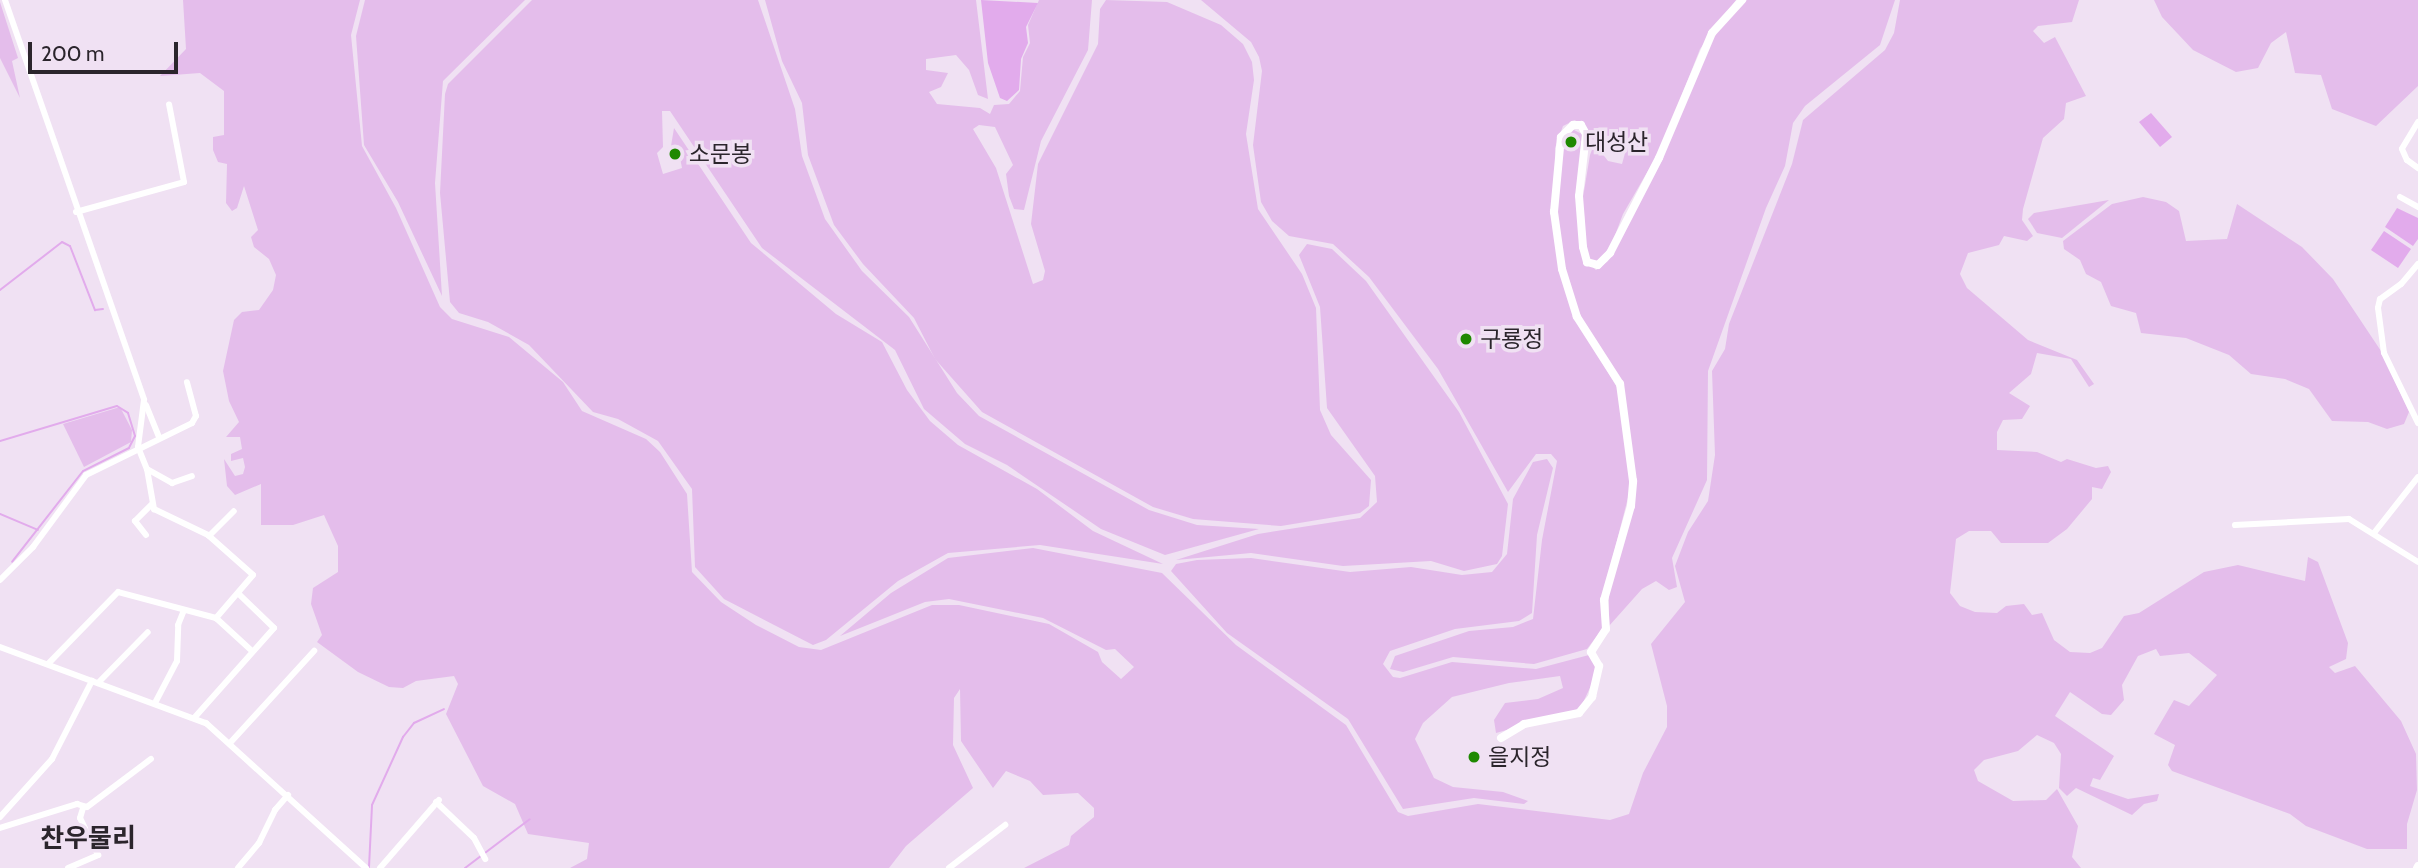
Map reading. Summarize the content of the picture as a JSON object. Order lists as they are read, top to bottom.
{
  "districts": ["찬우물리"],
  "places": [
    "대성산",
    "소문봉",
    "구룡정",
    "을지정"
  ],
  "scale_bar": "200 m"
}
